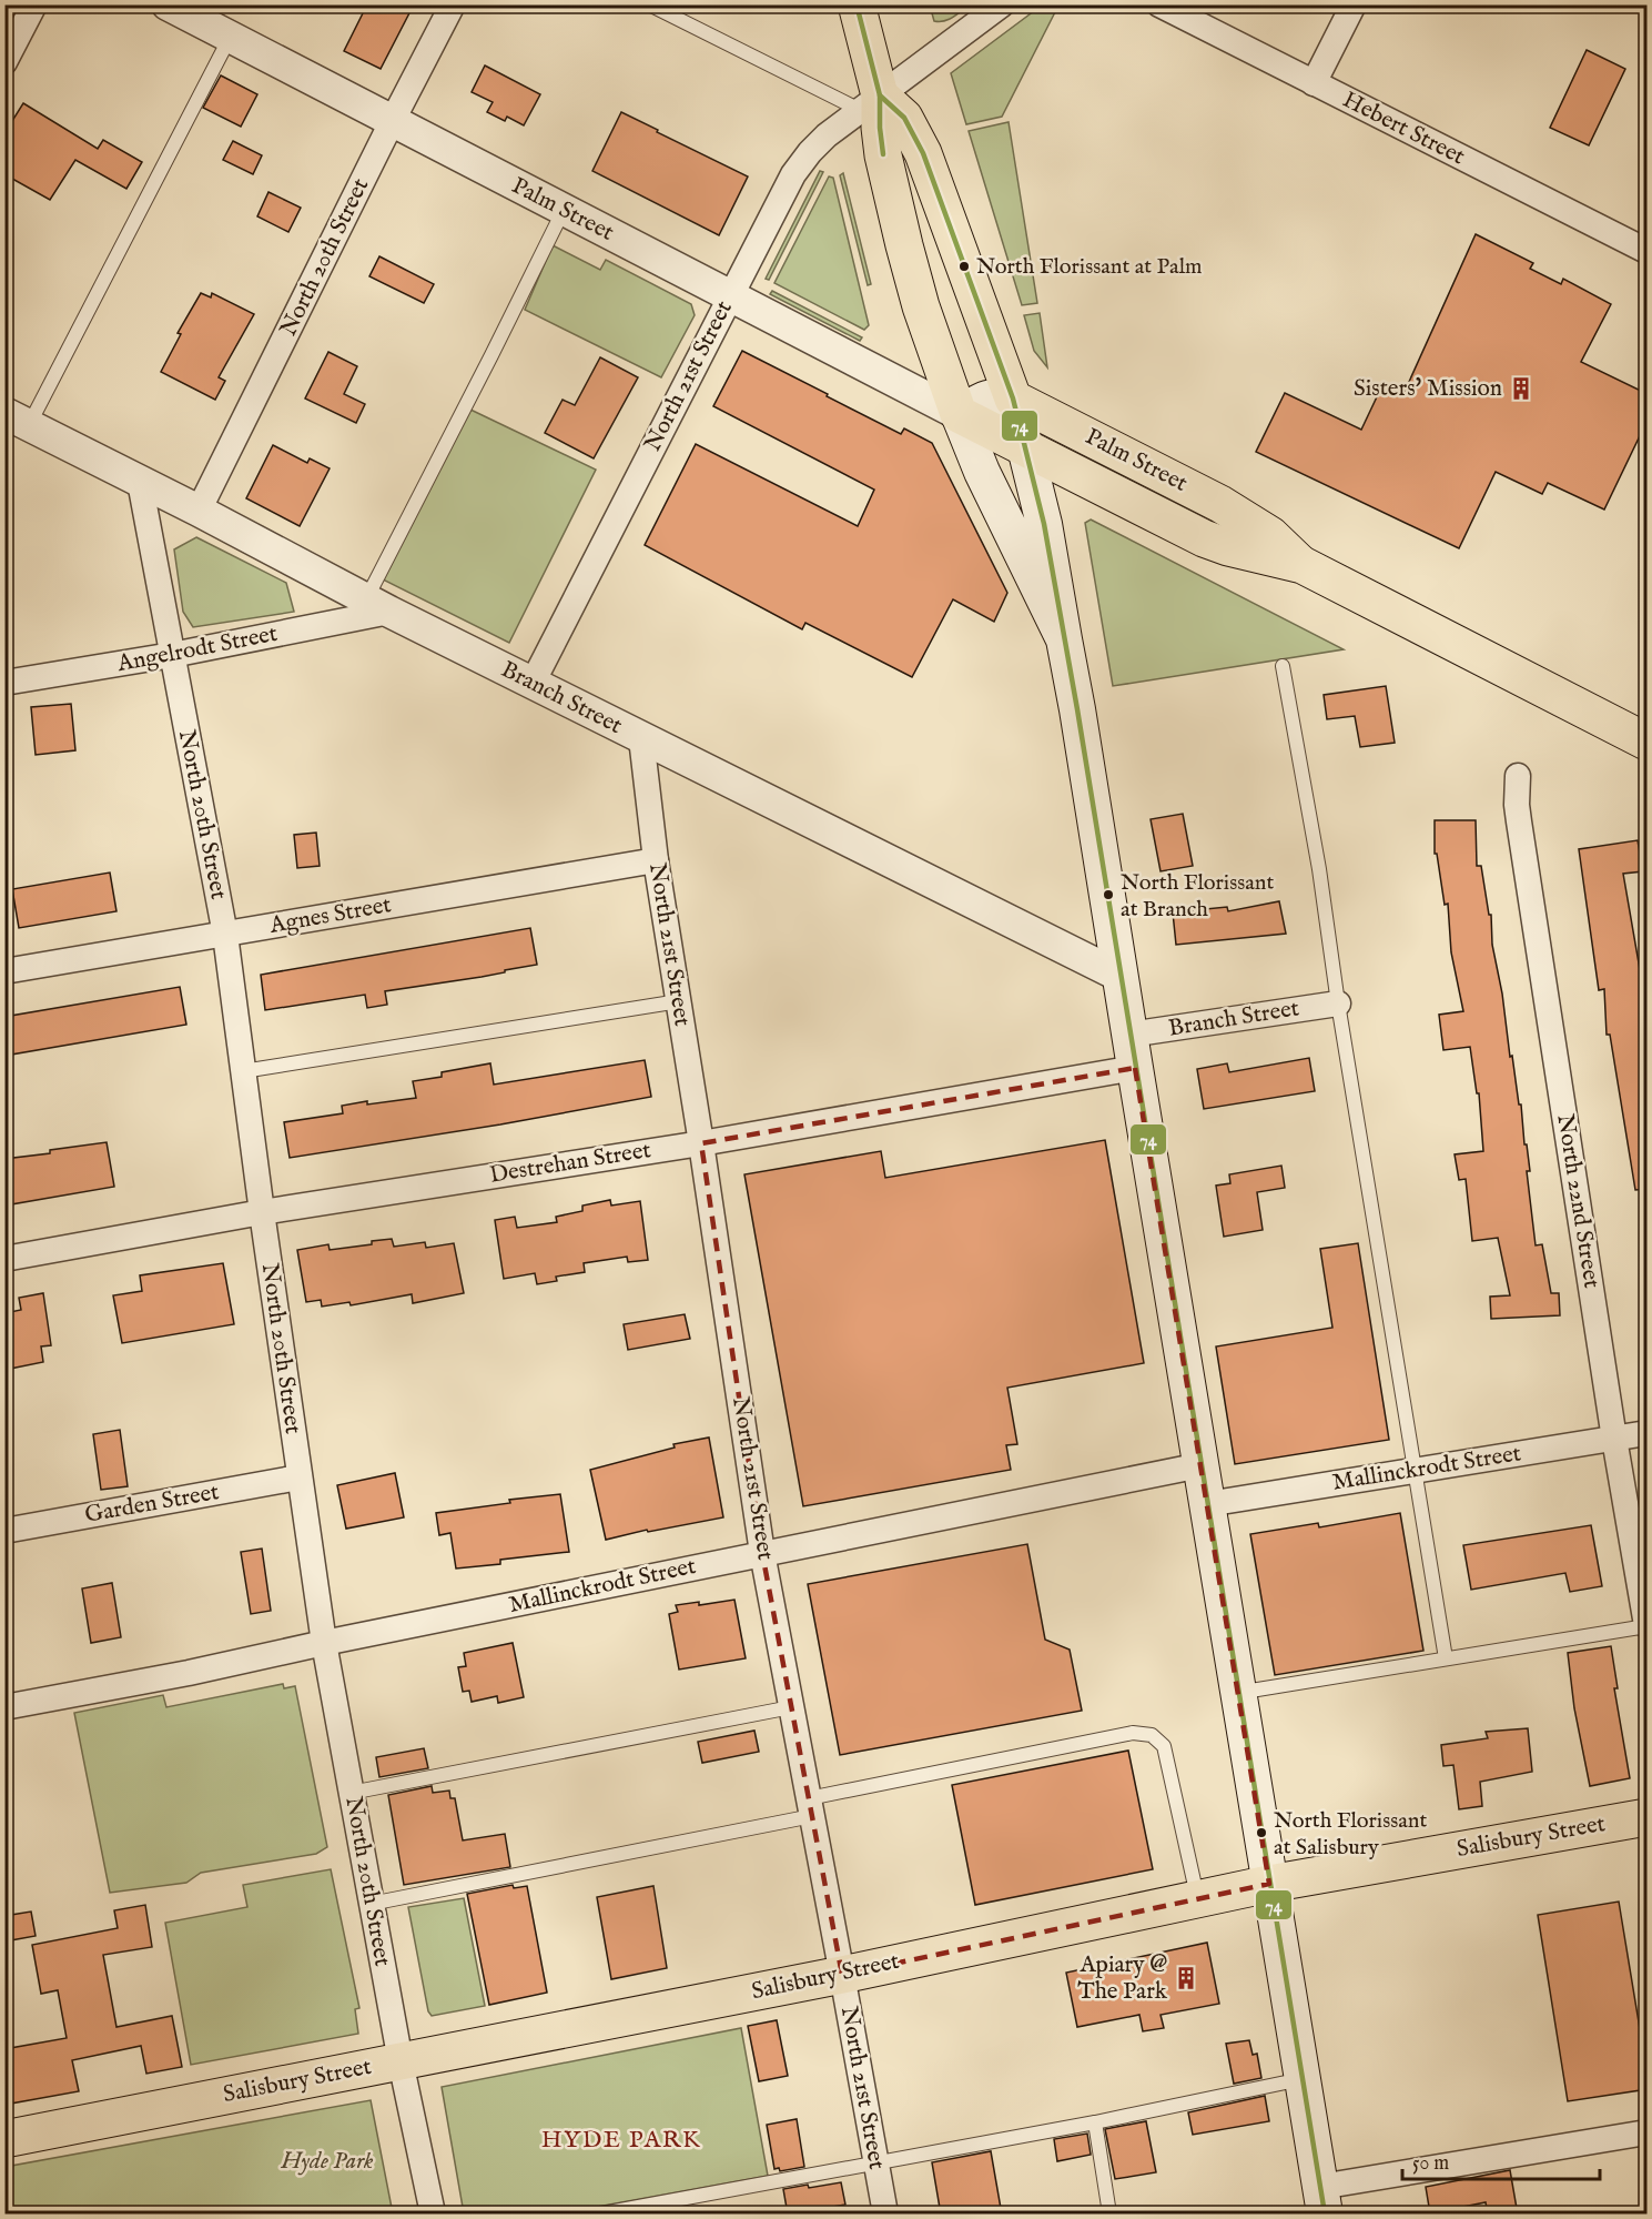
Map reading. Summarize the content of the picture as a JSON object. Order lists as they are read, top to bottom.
{
  "streets": {
    "main road": ["Palm Street", "Salisbury Street"],
    "street": [
      "Hebert Street",
      "North 20th Street",
      "North 21st Street",
      "Angelrodt Street",
      "Branch Street",
      "Agnes Street",
      "Destrehan Street",
      "North 22nd Street",
      "Mallinckrodt Street",
      "Garden Street"
    ]
  },
  "crossings": [
    ["Palm Street", "North 20th Street"],
    ["Palm Street", "North 21st Street"],
    ["North 20th Street", "Angelrodt Street"],
    ["North 20th Street", "Branch Street"],
    ["North 20th Street", "Agnes Street"],
    ["North 20th Street", "Destrehan Street"],
    ["North 20th Street", "Mallinckrodt Street"],
    ["North 20th Street", "Garden Street"],
    ["North 20th Street", "Salisbury Street"],
    ["North 21st Street", "Branch Street"],
    ["North 21st Street", "Agnes Street"],
    ["North 21st Street", "Destrehan Street"],
    ["North 21st Street", "Mallinckrodt Street"],
    ["North 21st Street", "Salisbury Street"],
    ["Angelrodt Street", "Branch Street"],
    ["Branch Street", "Destrehan Street"],
    ["North 22nd Street", "Mallinckrodt Street"]
  ],
  "districts": ["HYDE PARK"],
  "parks": ["Hyde Park"],
  "places": {
    "other": ["North Florissant at Palm", "North Florissant at Branch", "North Florissant at Salisbury"],
    "building": ["Sisters' Mission", "Apiary @ The Park"]
  },
  "lines": ["transit line 74"],
  "scale_bar": "50 m"
}
